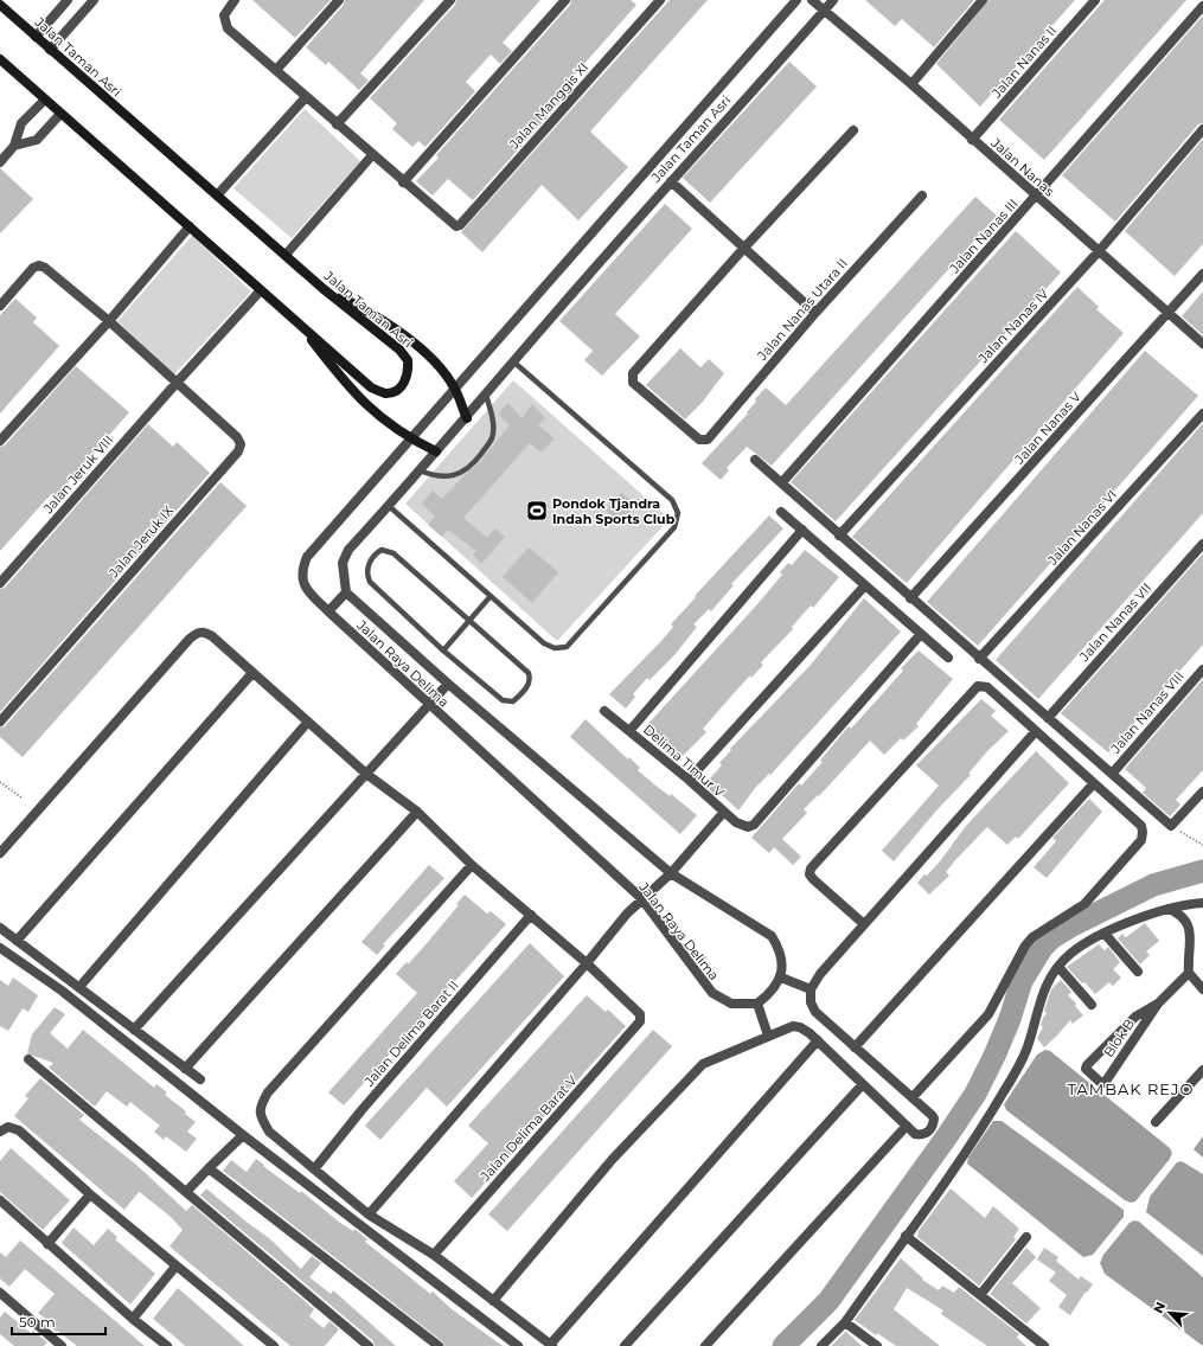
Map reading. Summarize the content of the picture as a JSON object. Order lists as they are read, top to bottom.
{
  "streets": {
    "main road": ["Jalan Taman Asri"],
    "street": [
      "Jalan Nanas II",
      "Jalan Manggis XI",
      "Jalan Nanas",
      "Jalan Nanas III",
      "Jalan Nanas Utara II",
      "Jalan Nanas IV",
      "Jalan Nanas V",
      "Jalan Jeruk VIII",
      "Jalan Nanas VI",
      "Jalan Jeruk IX",
      "Jalan Nanas VII",
      "Jalan Raya Delima",
      "Jalan Nanas VIII",
      "Delima Timur V",
      "Jalan Delima Barat II",
      "Blok B",
      "Jalan Delima Barat V"
    ]
  },
  "crossings": [
    ["Jalan Taman Asri", "Jalan Nanas"],
    ["Jalan Taman Asri", "Jalan Jeruk VIII"],
    ["Jalan Taman Asri", "Jalan Raya Delima"],
    ["Jalan Nanas II", "Jalan Nanas"],
    ["Jalan Nanas", "Jalan Nanas III"],
    ["Jalan Nanas", "Jalan Nanas IV"],
    ["Jalan Nanas", "Jalan Nanas V"],
    ["Jalan Jeruk VIII", "Jalan Jeruk IX"]
  ],
  "districts": ["TAMBAK REJO"],
  "places": {
    "sports": ["Pondok Tjandra Indah Sports Club"]
  },
  "scale_bar": "50 m",
  "north": "top left"
}
